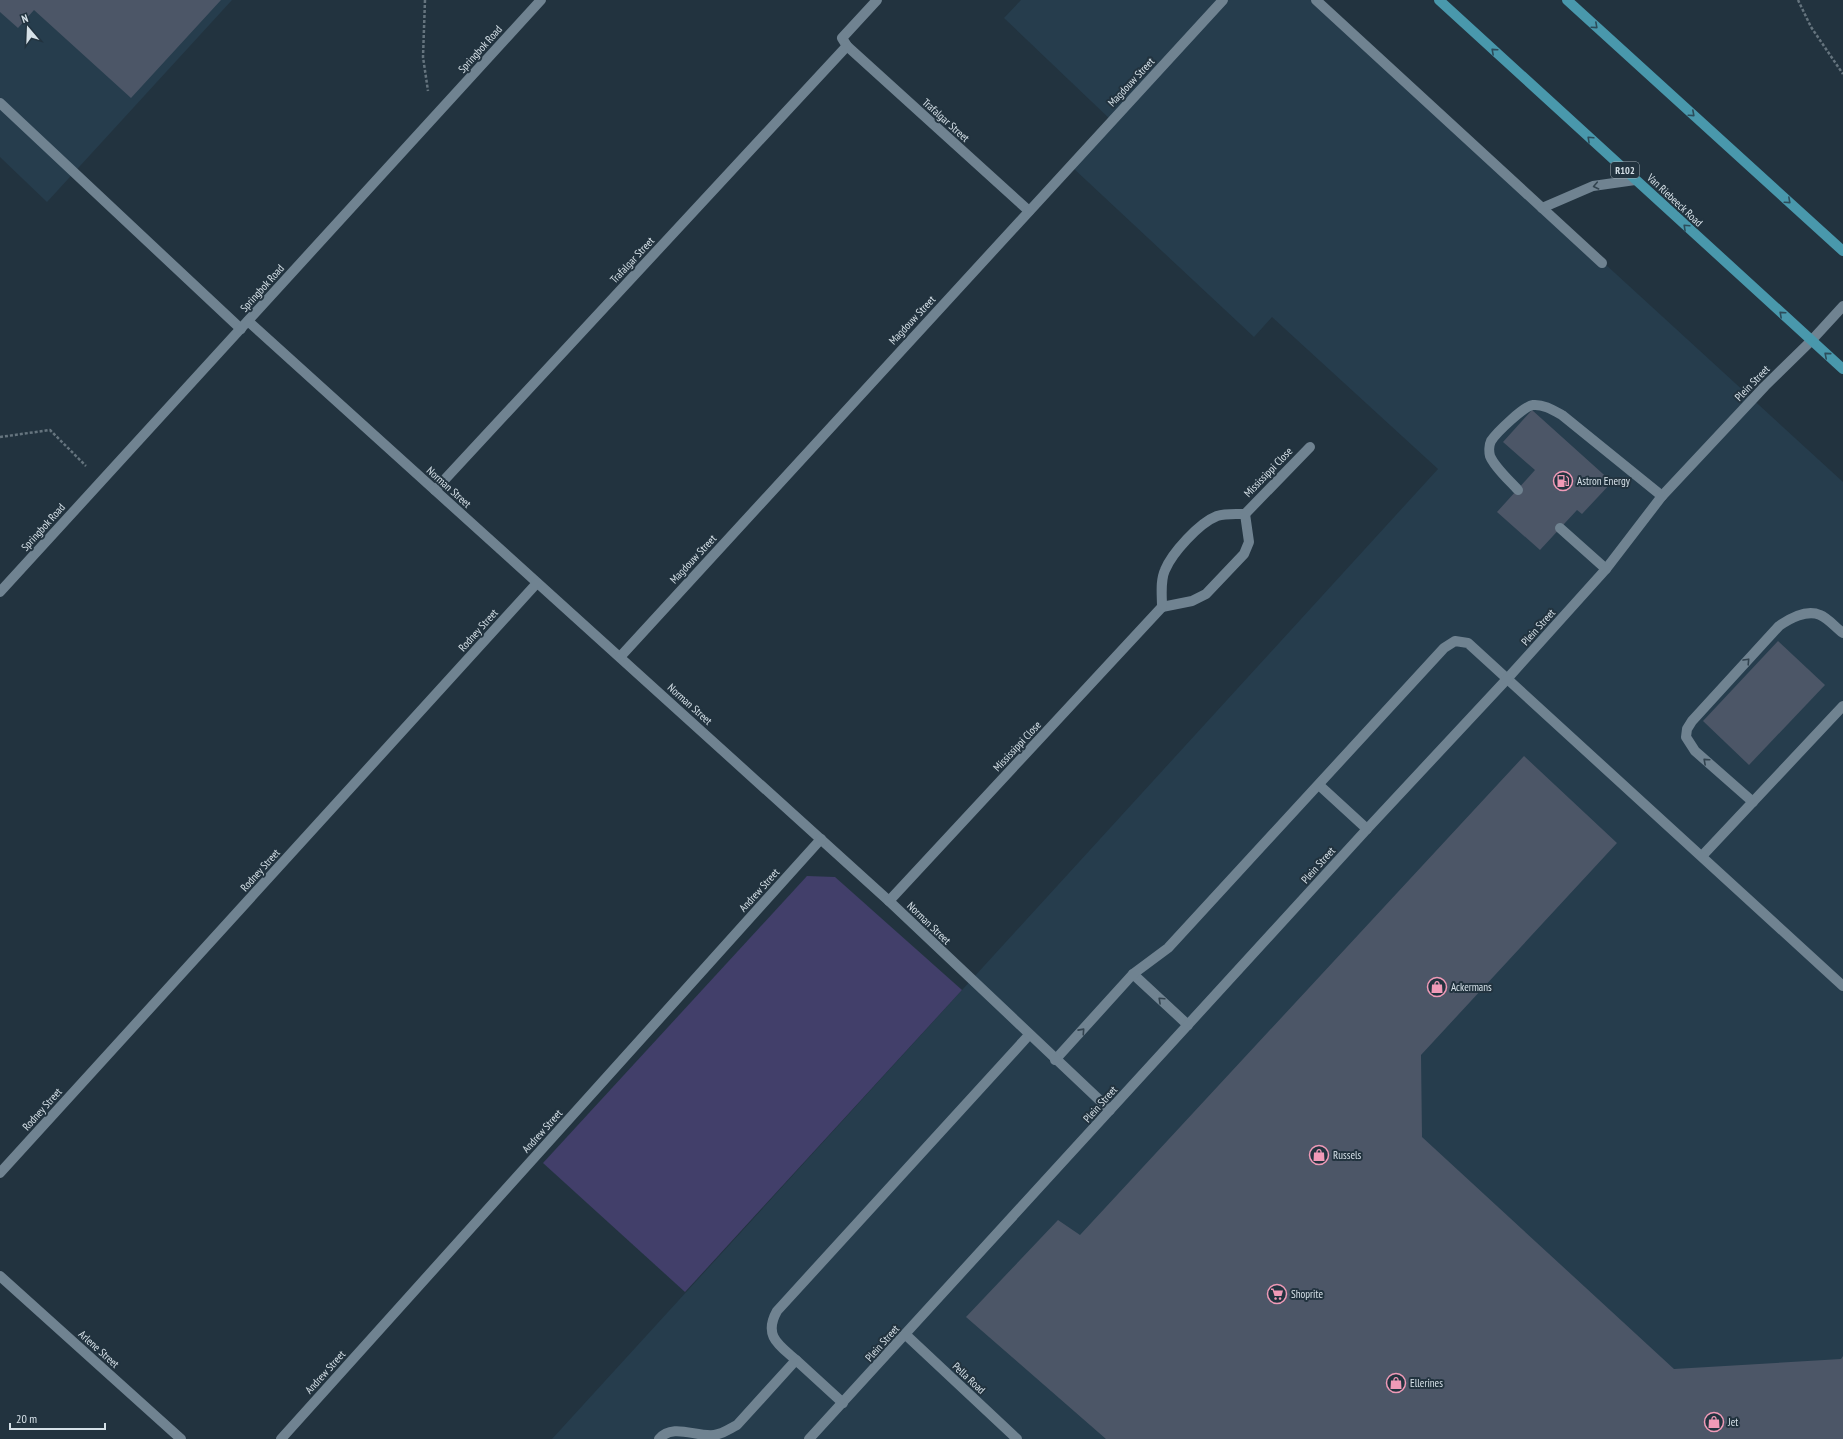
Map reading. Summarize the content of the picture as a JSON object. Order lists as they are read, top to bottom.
{
  "streets": {
    "main road": ["R102", "Van Riebeeck Road"],
    "street": [
      "Springbok Road",
      "Magdouw Street",
      "Trafalgar Street",
      "Plein Street",
      "Mississippi Close",
      "Norman Street",
      "Rodney Street",
      "Andrew Street",
      "Arlene Street",
      "Pella Road"
    ]
  },
  "crossings": [
    ["Springbok Road", "Norman Street"],
    ["Magdouw Street", "Trafalgar Street"],
    ["Magdouw Street", "Norman Street"],
    ["Trafalgar Street", "Norman Street"],
    ["Van Riebeeck Road", "Plein Street"],
    ["Plein Street", "Norman Street"],
    ["Plein Street", "Pella Road"],
    ["Mississippi Close", "Norman Street"],
    ["Norman Street", "Rodney Street"],
    ["Norman Street", "Andrew Street"]
  ],
  "places": {
    "fuel station": ["Astron Energy"],
    "shop": [
      "Ackermans",
      "Russels",
      "Ellerines",
      "Jet"
    ],
    "supermarket": ["Shoprite"]
  },
  "scale_bar": "20 m",
  "north": "top"
}
